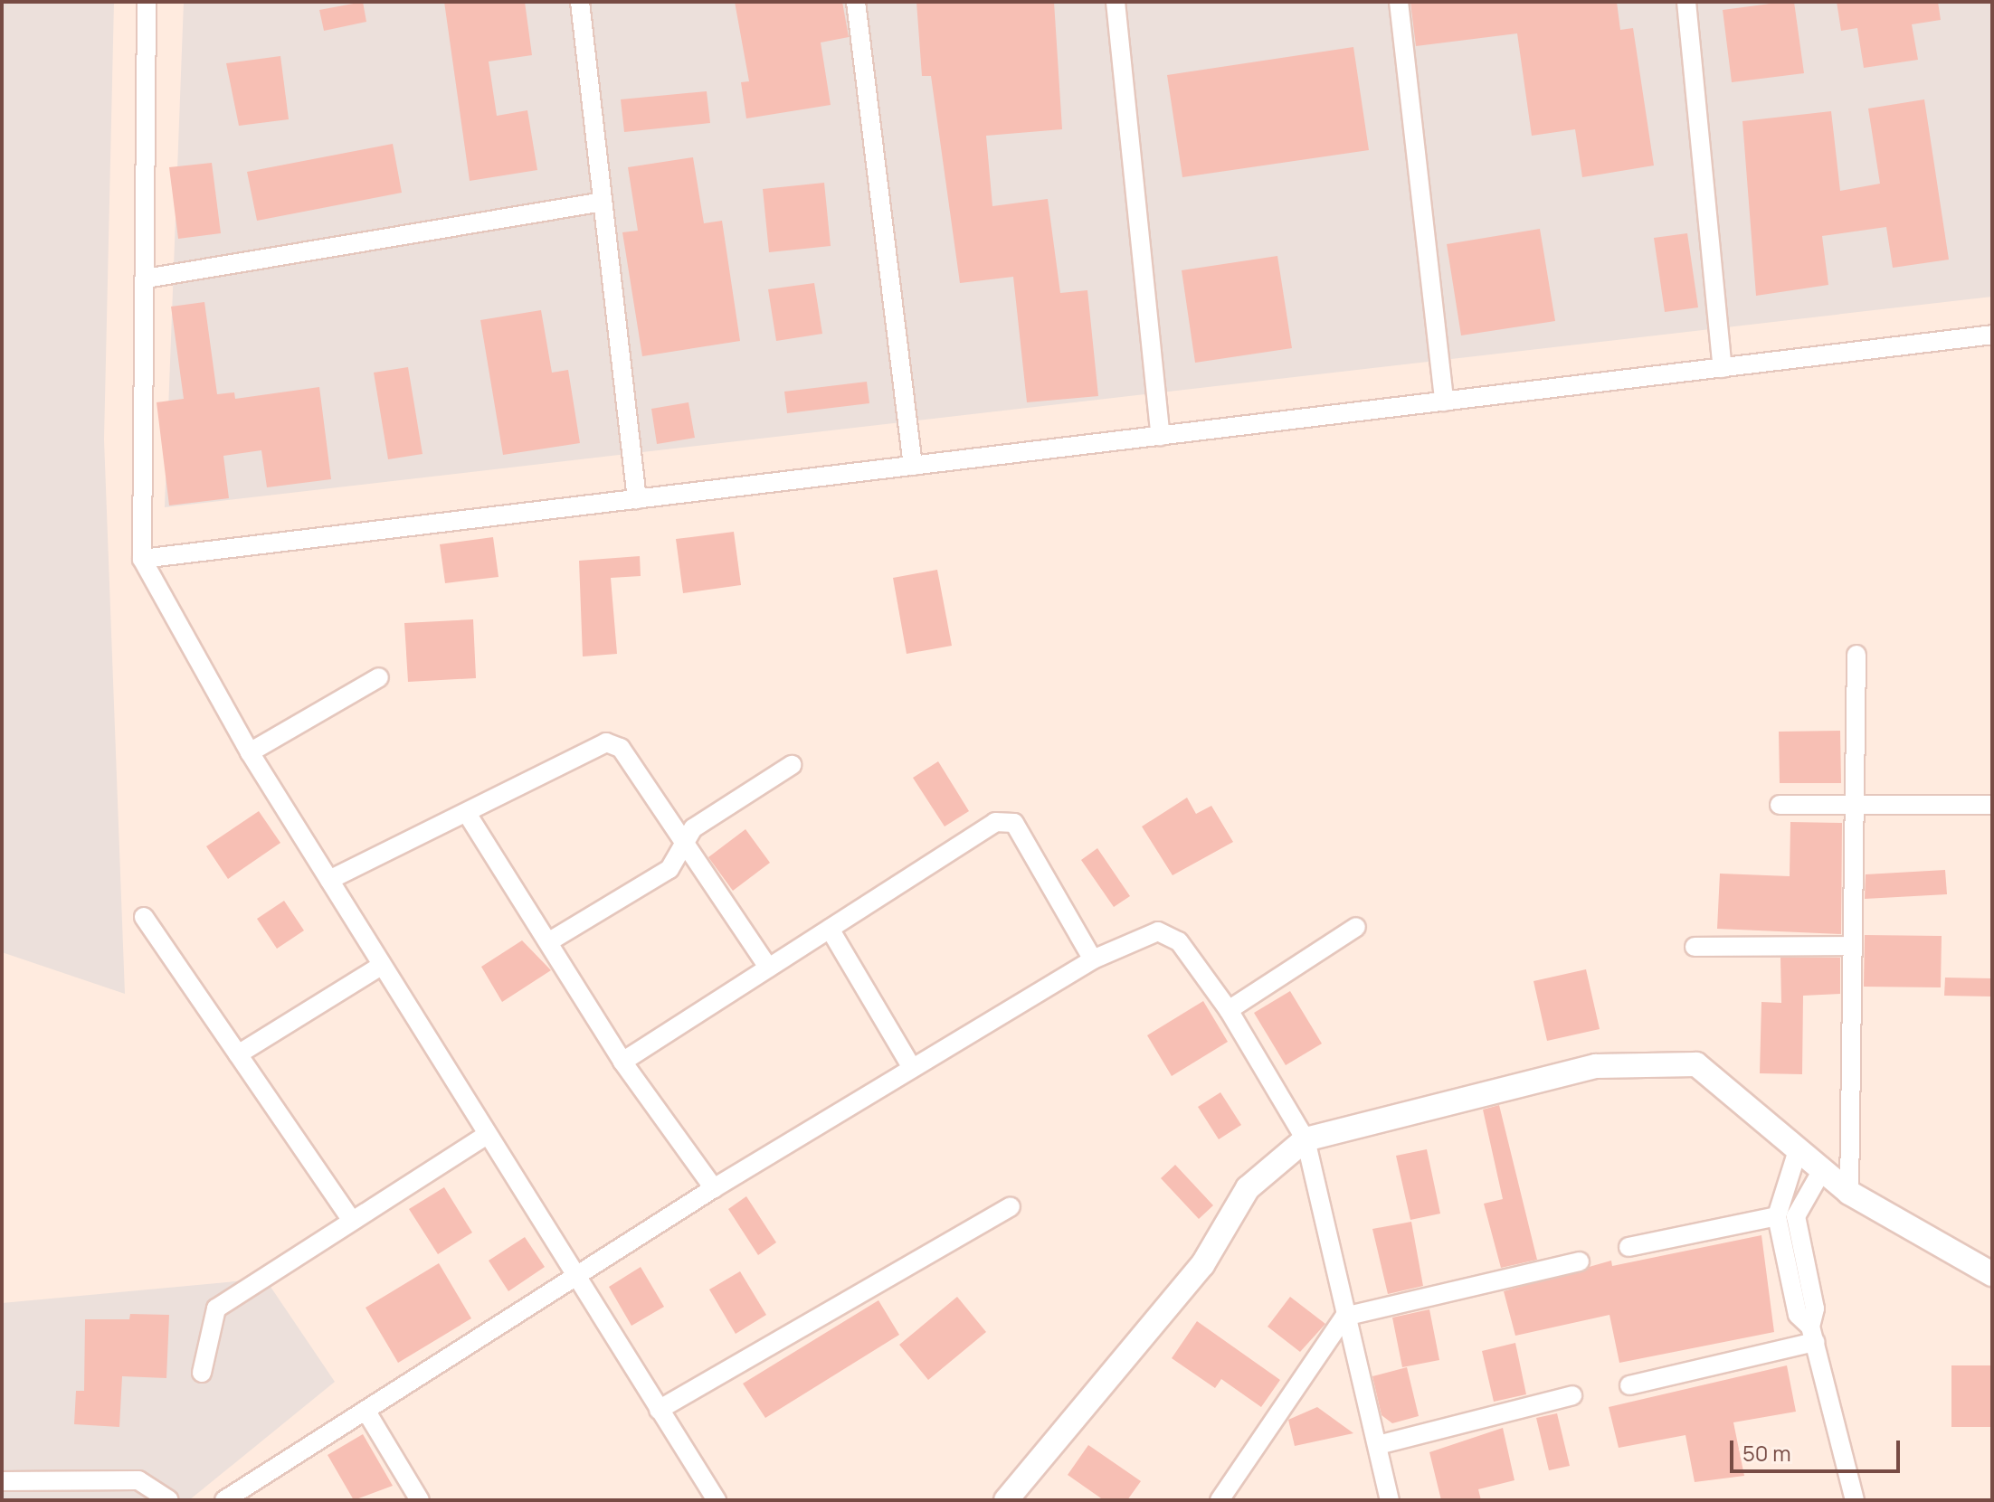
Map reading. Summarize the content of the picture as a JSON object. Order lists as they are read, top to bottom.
{
  "scale_bar": "50 m"
}
